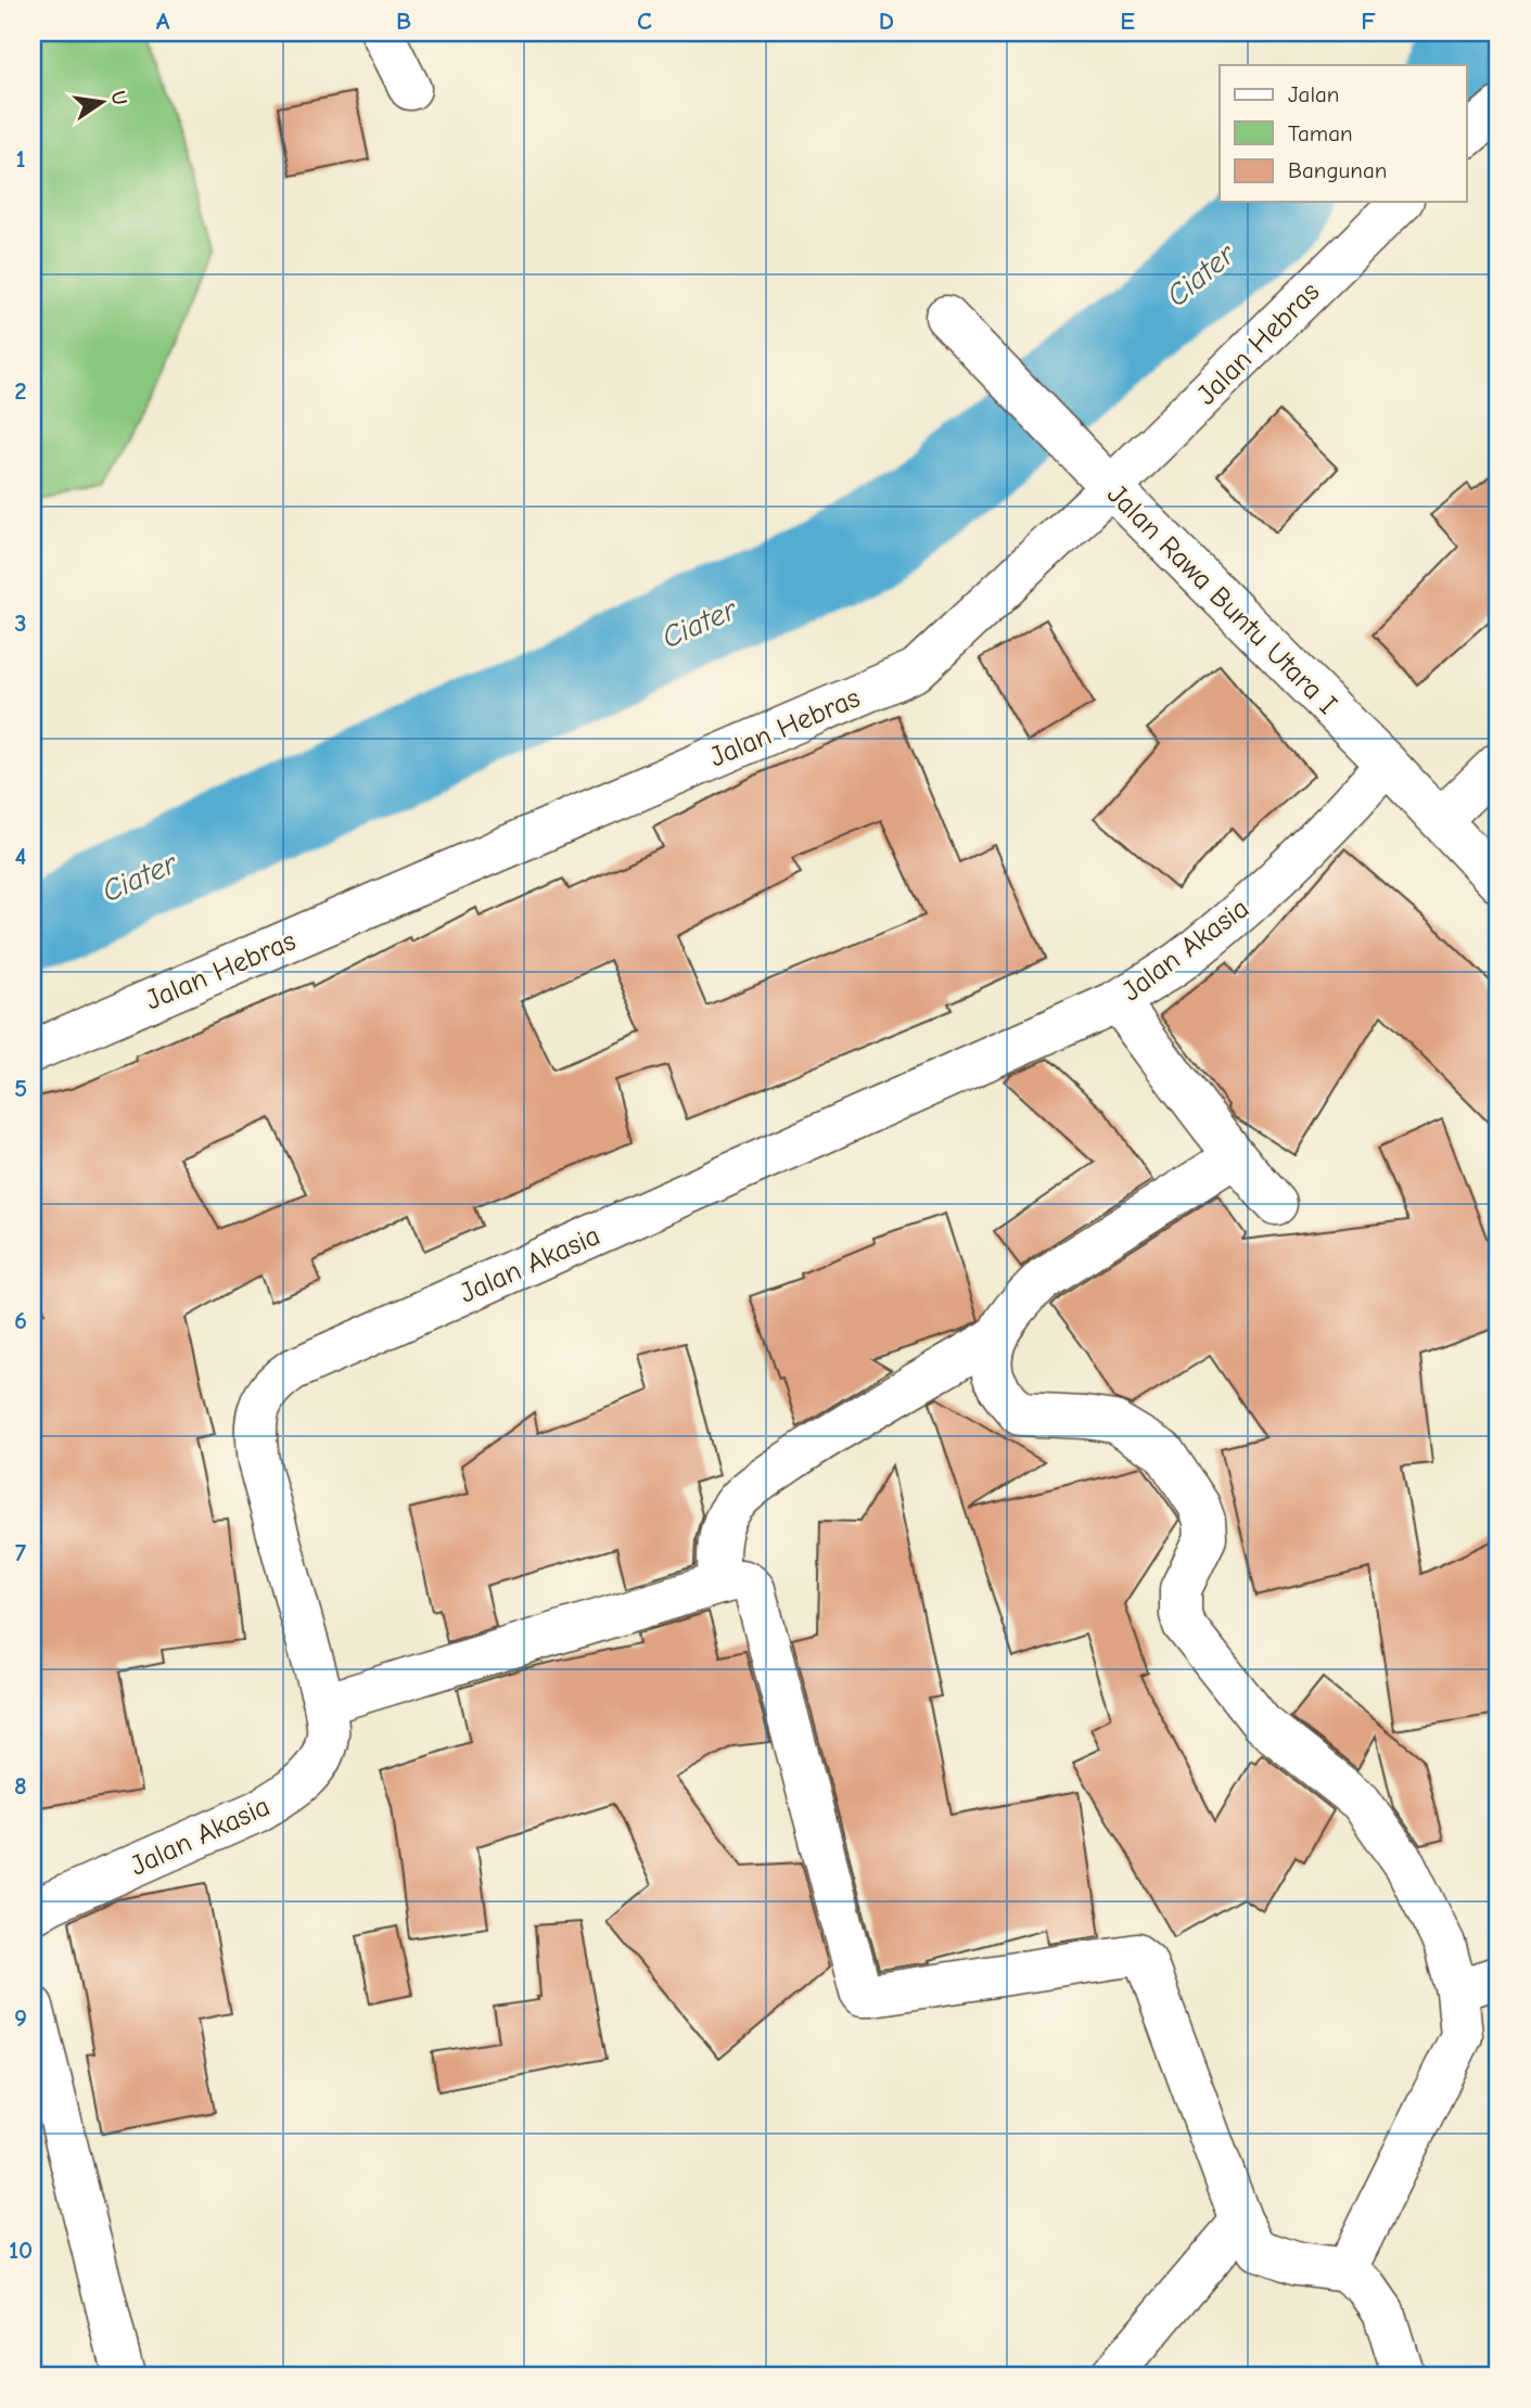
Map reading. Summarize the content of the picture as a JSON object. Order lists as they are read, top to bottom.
{
  "streets": {
    "street": ["Jalan Hebras", "Jalan Rawa Buntu Utara I", "Jalan Akasia"]
  },
  "crossings": [
    ["Jalan Hebras", "Jalan Rawa Buntu Utara I"],
    ["Jalan Rawa Buntu Utara I", "Jalan Akasia"]
  ],
  "water": ["Ciater"],
  "legend": ["Jalan", "Taman", "Bangunan"],
  "north": "right",
  "grid": {
    "columns": [
      "A",
      "B",
      "C",
      "D",
      "E",
      "F"
    ],
    "rows": [
      "1",
      "2",
      "3",
      "4",
      "5",
      "6",
      "7",
      "8",
      "9",
      "10"
    ]
  }
}
